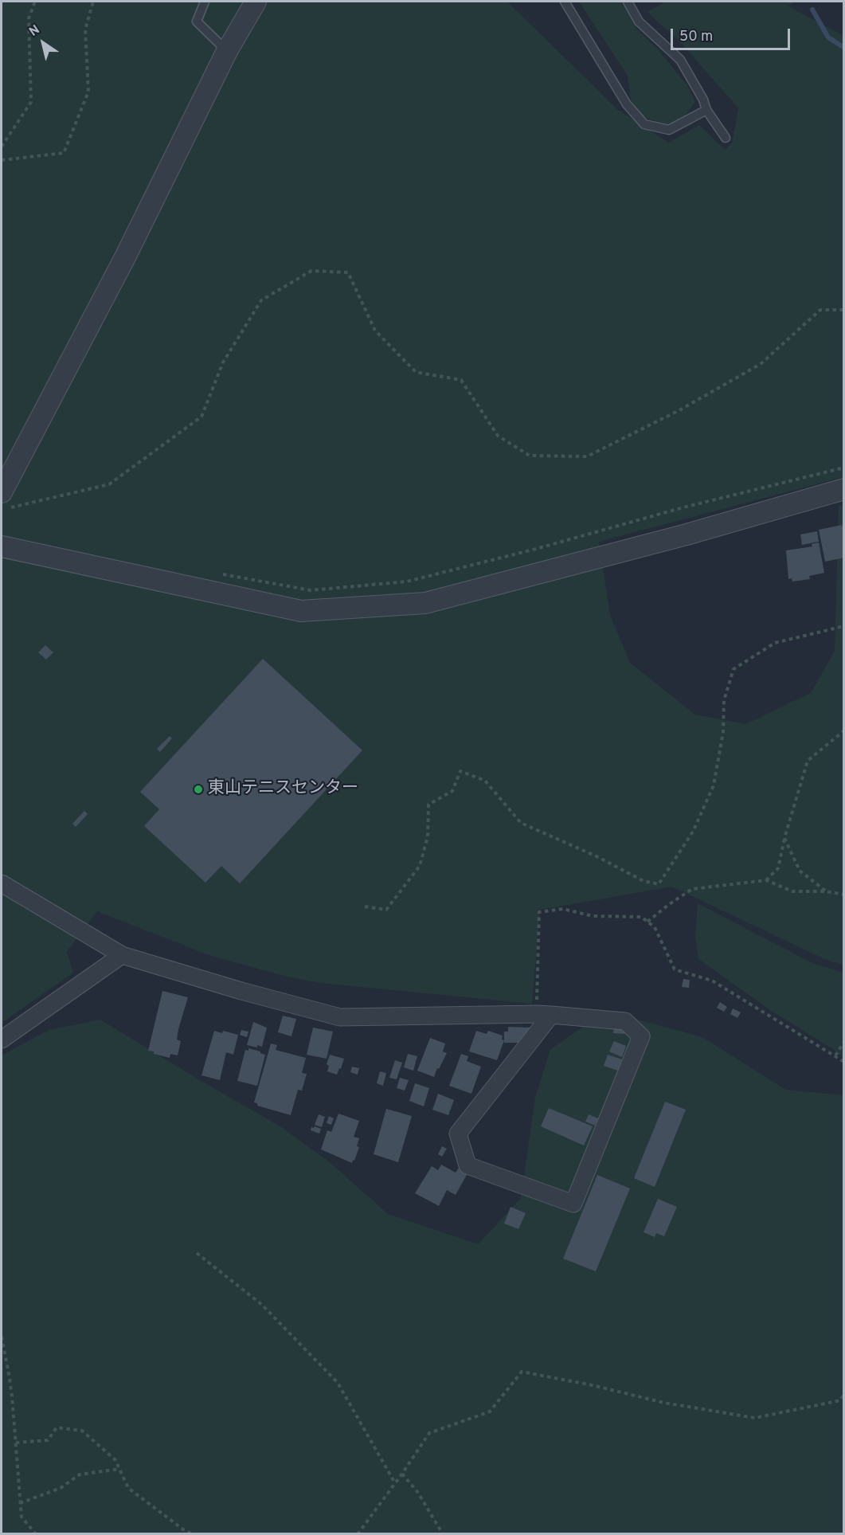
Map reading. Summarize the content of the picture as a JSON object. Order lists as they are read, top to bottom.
{
  "places": ["東山テニスセンター"],
  "scale_bar": "50 m",
  "north": "top left"
}
